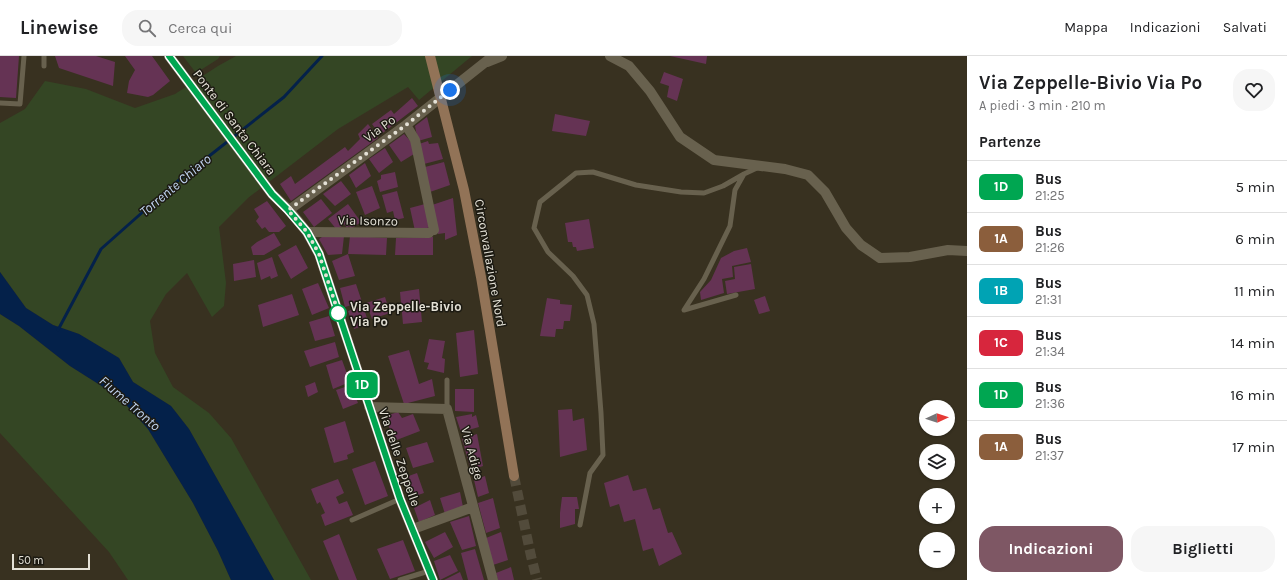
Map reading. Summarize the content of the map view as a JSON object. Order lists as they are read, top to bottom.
{
  "streets": {
    "main road": ["Circonvallazione Nord"],
    "street": [
      "Ponte di Santa Chiara",
      "Via Po",
      "Via Isonzo",
      "Via Adige",
      "Via delle Zeppelle"
    ]
  },
  "crossings": [
    ["Ponte di Santa Chiara", "Via delle Zeppelle"],
    ["Via Po", "Via Isonzo"],
    ["Via Po", "Via delle Zeppelle"],
    ["Via Isonzo", "Via delle Zeppelle"]
  ],
  "water": ["Torrente Chiaro", "Fiume Tronto"],
  "places": ["Via Zeppelle-Bivio Via Po"],
  "lines": ["bus line 1D"],
  "scale_bar": "50 m",
  "north": "right",
  "page": {
    "header": "Linewise",
    "search": "Cerca qui",
    "nav": ["Mappa", "Indicazioni", "Salvati"],
    "on_map": "1D",
    "heading": [
      ["Via Zeppelle-Bivio Via Po", "A piedi · 3 min · 210 m"],
      "Partenze"
    ],
    "list": [
      {
        "mark": "1D",
        "name": "Bus",
        "note": "21:25",
        "value": "5 min"
      },
      {
        "mark": "1A",
        "name": "Bus",
        "note": "21:26",
        "value": "6 min"
      },
      {
        "mark": "1B",
        "name": "Bus",
        "note": "21:31",
        "value": "11 min"
      },
      {
        "mark": "1C",
        "name": "Bus",
        "note": "21:34",
        "value": "14 min"
      },
      {
        "mark": "1D",
        "name": "Bus",
        "note": "21:36",
        "value": "16 min"
      },
      {
        "mark": "1A",
        "name": "Bus",
        "note": "21:37",
        "value": "17 min"
      }
    ],
    "map_buttons": ["+", "−"],
    "buttons": ["Indicazioni", "Biglietti"],
    "scale": "50 m"
  }
}
